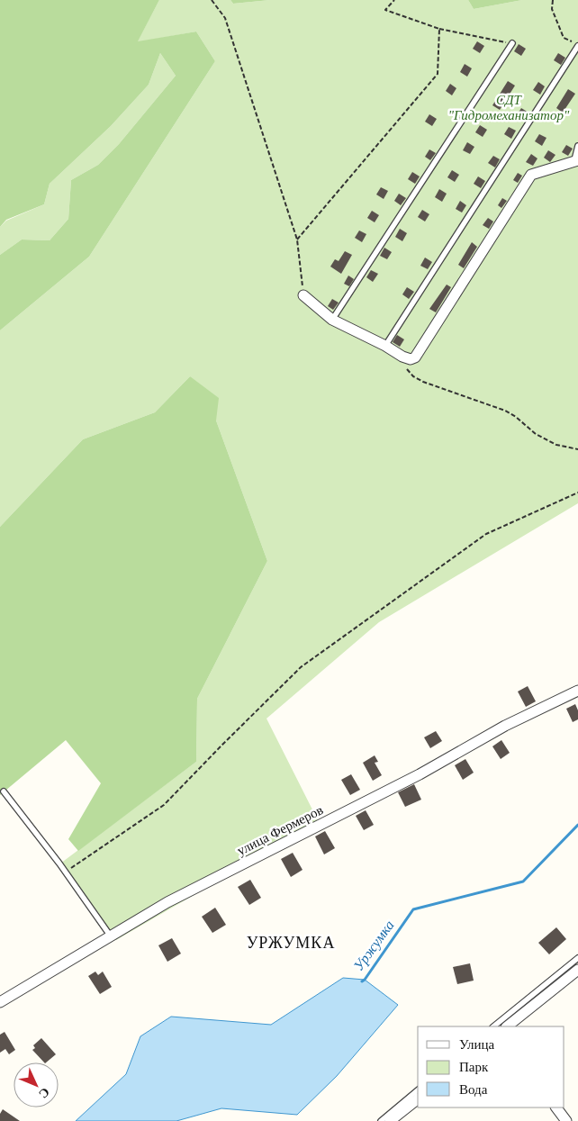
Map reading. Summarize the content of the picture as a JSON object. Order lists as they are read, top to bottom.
{
  "streets": {
    "street": ["улица Фермеров"]
  },
  "districts": ["УРЖУМКА"],
  "water": ["Уржумка"],
  "parks": ["СДТ \"Гидромеханизатор\""],
  "legend": ["Улица", "Парк", "Вода"],
  "north": "bottom right"
}
